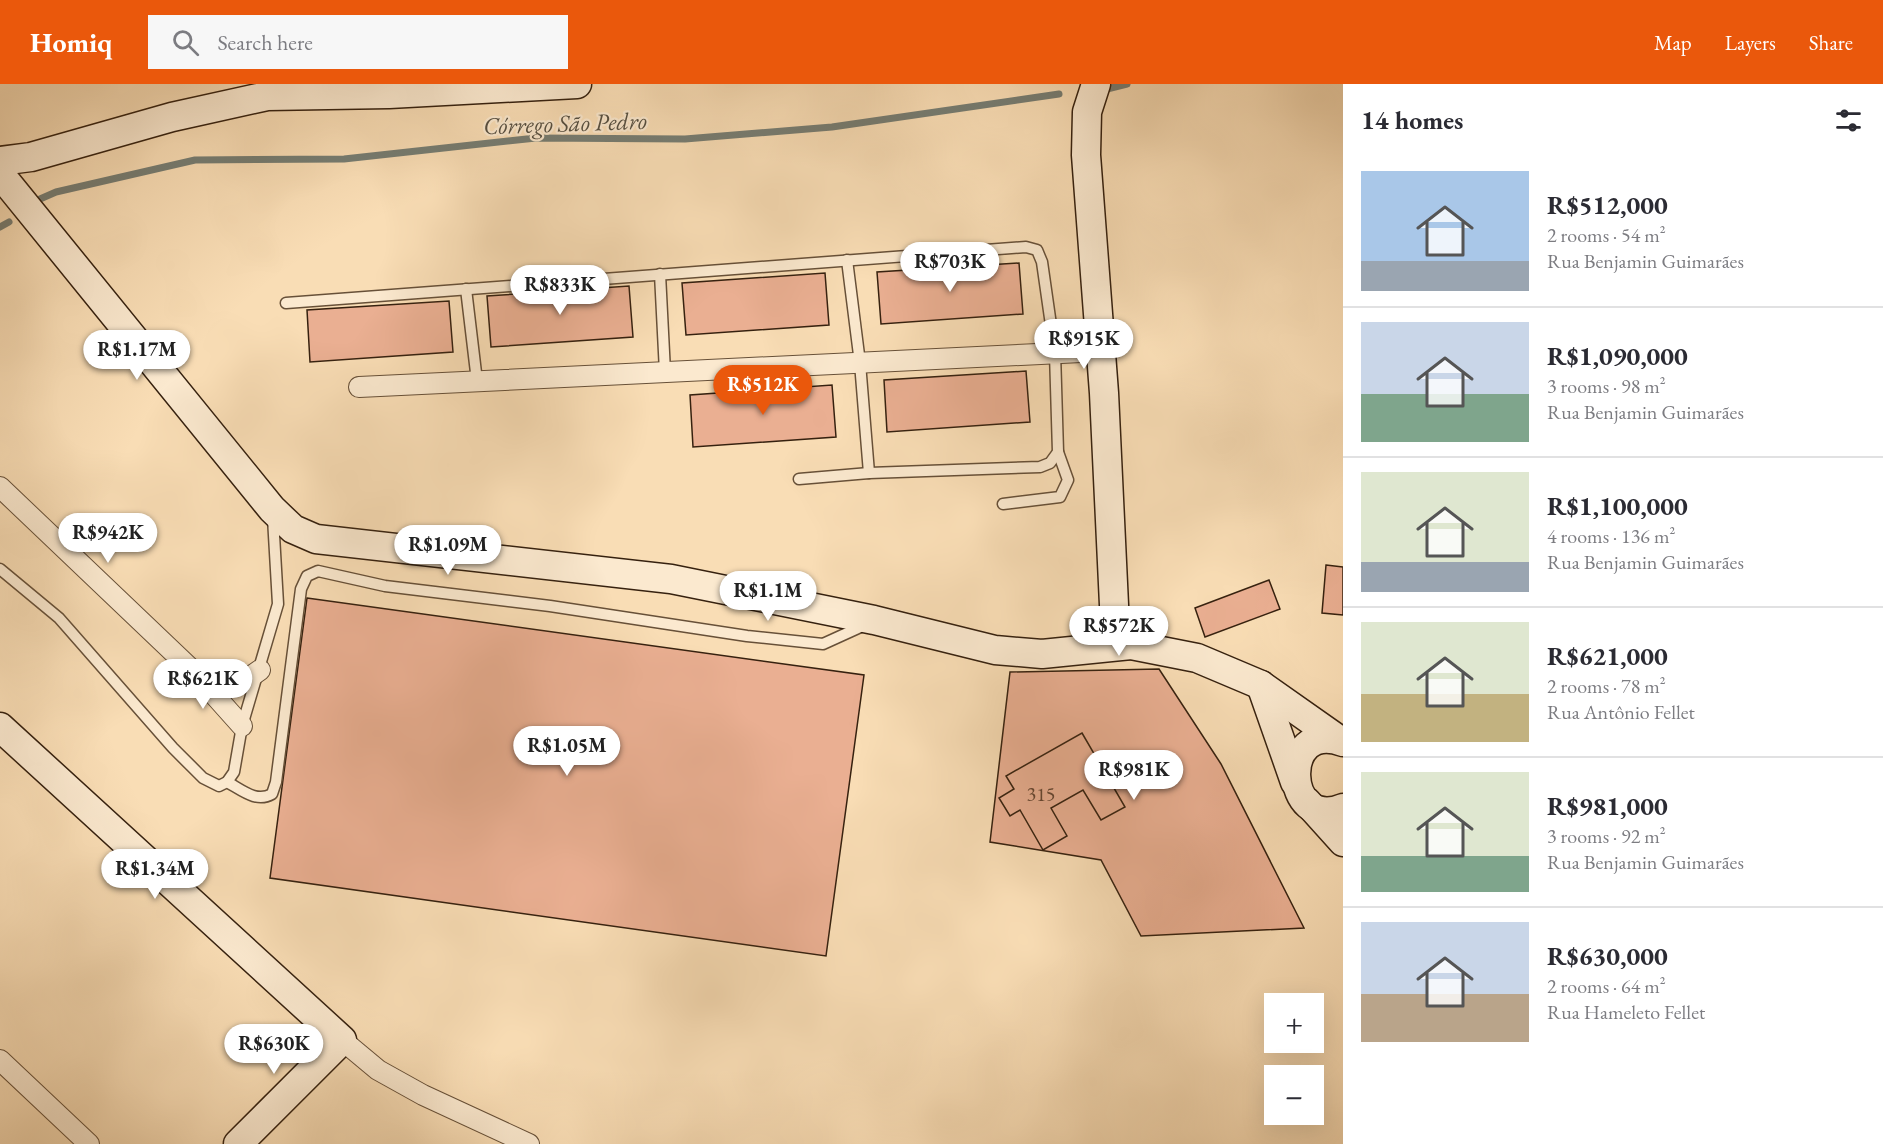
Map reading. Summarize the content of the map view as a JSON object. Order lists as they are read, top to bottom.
{
  "water": ["Córrego São Pedro"],
  "house_numbers": ["315"],
  "page": {
    "header": "Homiq",
    "search": "Search here",
    "nav": ["Map", "Layers", "Share"],
    "heading": "14 homes",
    "list": [
      {
        "name": "R$512,000",
        "note": "2 rooms · 54 m² · Rua Benjamin Guimarães"
      },
      {
        "name": "R$1,090,000",
        "note": "3 rooms · 98 m² · Rua Benjamin Guimarães"
      },
      {
        "name": "R$1,100,000",
        "note": "4 rooms · 136 m² · Rua Benjamin Guimarães"
      },
      {
        "name": "R$621,000",
        "note": "2 rooms · 78 m² · Rua Antônio Fellet"
      },
      {
        "name": "R$981,000",
        "note": "3 rooms · 92 m² · Rua Benjamin Guimarães"
      },
      {
        "name": "R$630,000",
        "note": "2 rooms · 64 m² · Rua Hameleto Fellet"
      }
    ],
    "price": [
      "R$703K",
      "R$833K",
      "R$915K",
      "R$1.17M",
      "R$512K",
      "R$942K",
      "R$1.09M",
      "R$1.1M",
      "R$572K",
      "R$621K",
      "R$1.05M",
      "R$981K",
      "R$1.34M",
      "R$630K"
    ],
    "map_buttons": ["+", "−"]
  }
}
